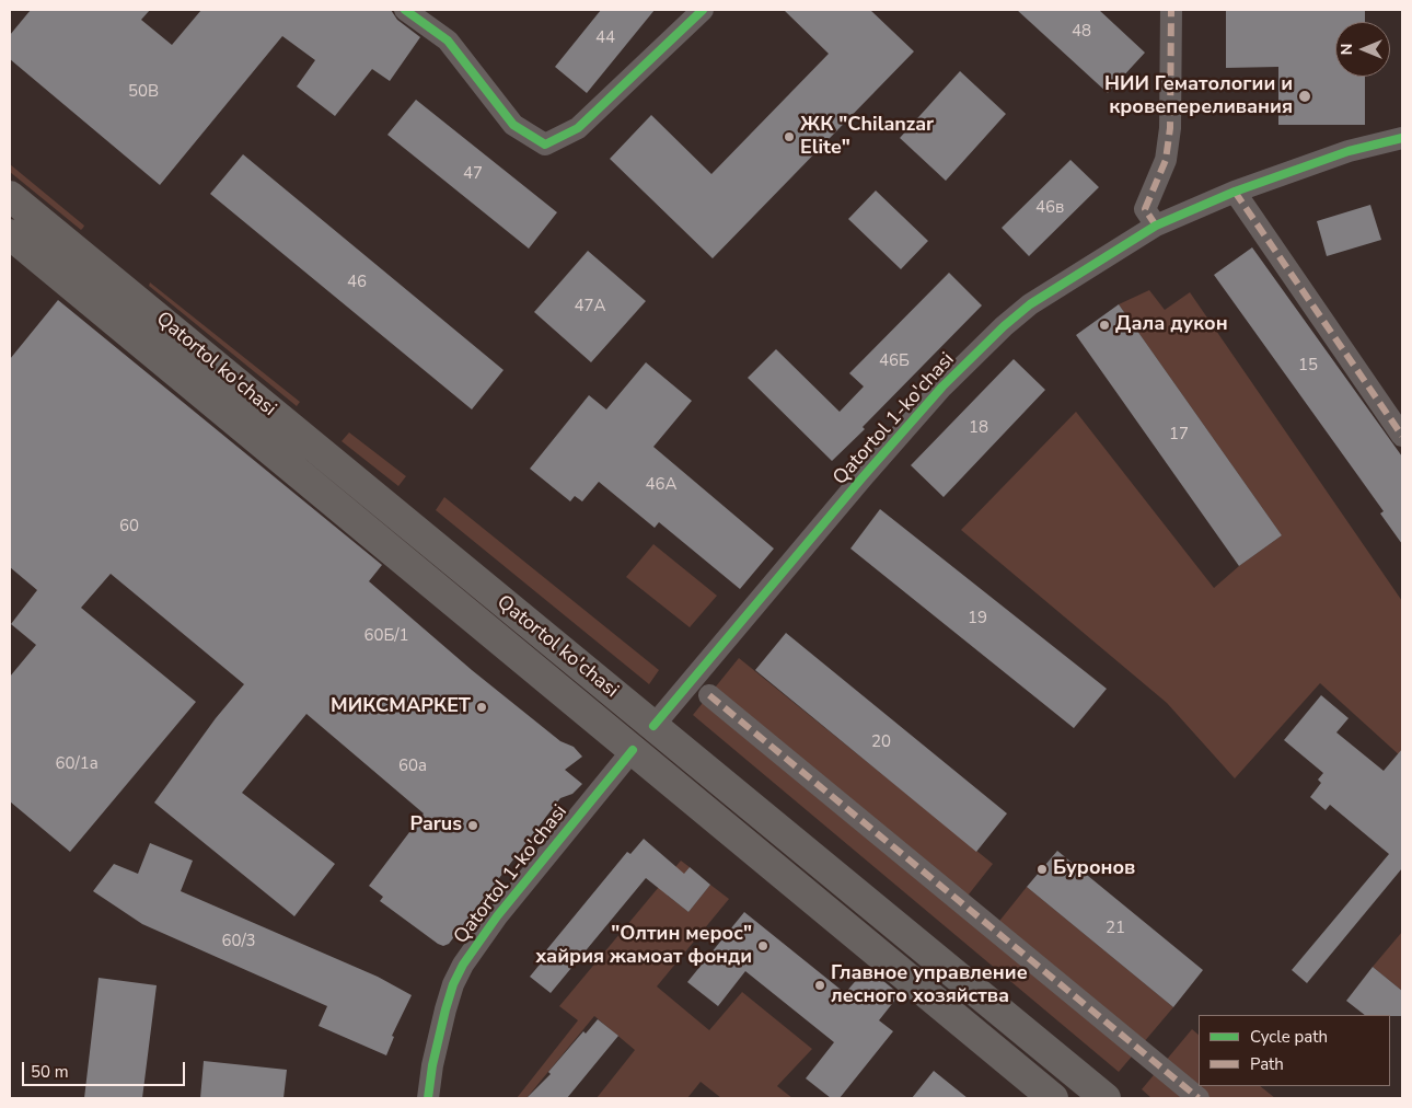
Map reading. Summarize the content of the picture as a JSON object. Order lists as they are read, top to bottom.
{
  "streets": {
    "main road": ["Qatortol ko'chasi", "Qatortol 1-ko'chasi"]
  },
  "crossings": [
    ["Qatortol ko'chasi", "Qatortol 1-ko'chasi"]
  ],
  "places": [
    "НИИ Гематологии и кровепереливания",
    "ЖК \"Chilanzar Elite\"",
    "Дала дукон",
    "МИКСМАРКЕТ",
    "Parus",
    "Буронов",
    "\"Олтин мерос\" хайрия жамоат фонди",
    "Главное управление лесного хозяйства"
  ],
  "house_numbers": [
    "48",
    "44",
    "50В",
    "47",
    "46в",
    "46",
    "47A",
    "46Б",
    "15",
    "18",
    "17",
    "46A",
    "60",
    "19",
    "60Б/1",
    "20",
    "60/1a",
    "60a",
    "21",
    "60/3"
  ],
  "legend": ["Cycle path", "Path"],
  "scale_bar": "50 m",
  "north": "left"
}
